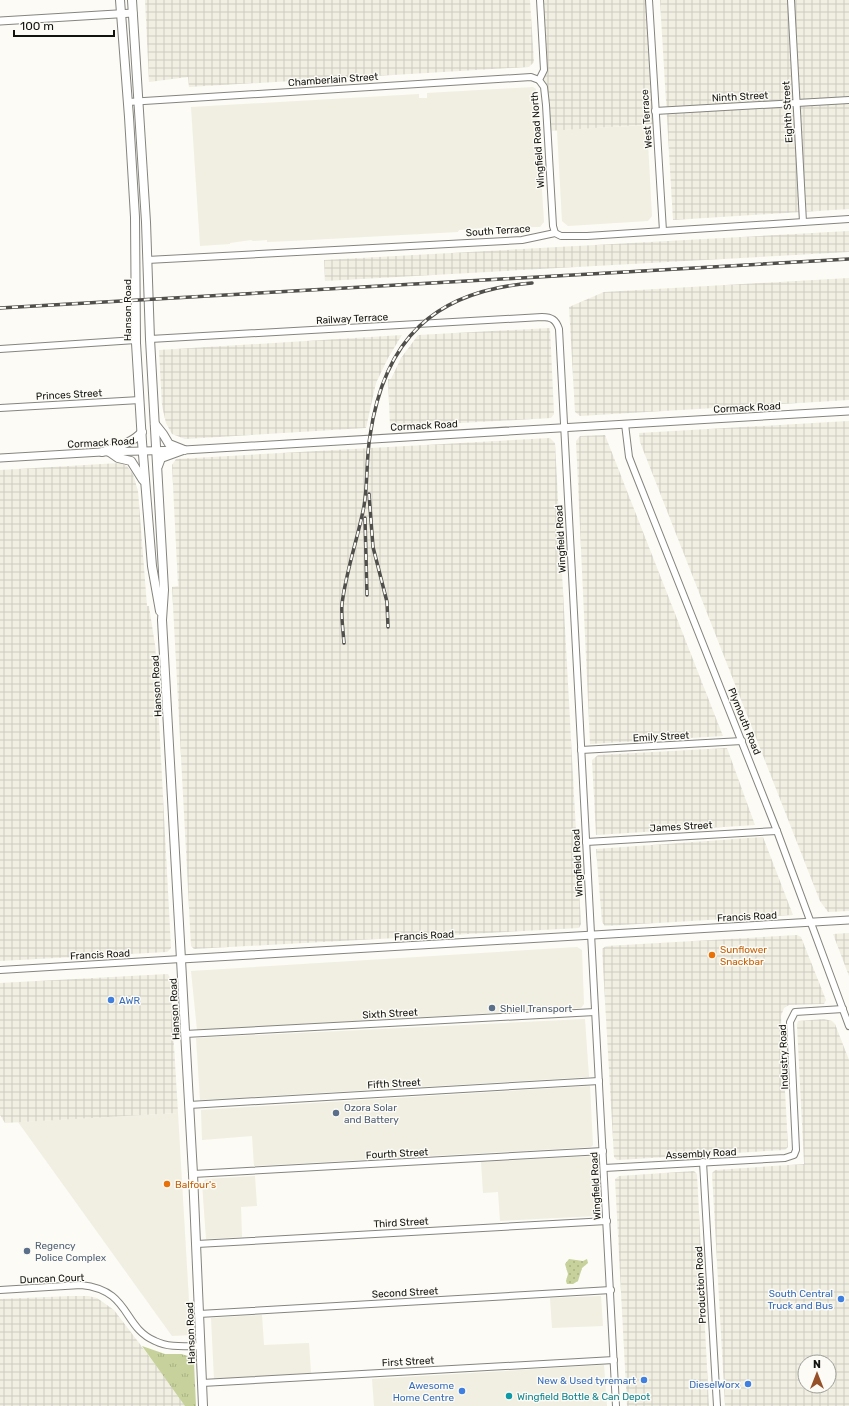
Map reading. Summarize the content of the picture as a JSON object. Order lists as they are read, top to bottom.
{
  "streets": {
    "main road": ["Hanson Road"],
    "street": [
      "Chamberlain Street",
      "Ninth Street",
      "Eighth Street",
      "West Terrace",
      "Wingfield Road North",
      "South Terrace",
      "Railway Terrace",
      "Princes Street",
      "Cormack Road",
      "Wingfield Road",
      "Plymouth Road",
      "Emily Street",
      "James Street",
      "Francis Road",
      "Sixth Street",
      "Industry Road",
      "Fifth Street",
      "Fourth Street",
      "Assembly Road",
      "Third Street",
      "Duncan Court",
      "Production Road",
      "Second Street",
      "First Street"
    ]
  },
  "crossings": [
    ["Chamberlain Street", "Wingfield Road North"],
    ["Chamberlain Street", "Hanson Road"],
    ["Ninth Street", "Eighth Street"],
    ["Ninth Street", "West Terrace"],
    ["Eighth Street", "South Terrace"],
    ["West Terrace", "South Terrace"],
    ["Wingfield Road North", "South Terrace"],
    ["South Terrace", "Hanson Road"],
    ["Hanson Road", "Railway Terrace"],
    ["Hanson Road", "Princes Street"],
    ["Hanson Road", "Cormack Road"],
    ["Hanson Road", "Francis Road"],
    ["Hanson Road", "Sixth Street"],
    ["Hanson Road", "Fifth Street"],
    ["Hanson Road", "Fourth Street"],
    ["Hanson Road", "Third Street"],
    ["Hanson Road", "Duncan Court"],
    ["Hanson Road", "Second Street"],
    ["Hanson Road", "First Street"],
    ["Railway Terrace", "Wingfield Road"],
    ["Cormack Road", "Wingfield Road"],
    ["Cormack Road", "Plymouth Road"],
    ["Wingfield Road", "Emily Street"],
    ["Wingfield Road", "James Street"],
    ["Wingfield Road", "Francis Road"],
    ["Wingfield Road", "Sixth Street"],
    ["Wingfield Road", "Fifth Street"],
    ["Wingfield Road", "Fourth Street"],
    ["Wingfield Road", "Assembly Road"],
    ["Wingfield Road", "Third Street"],
    ["Wingfield Road", "Second Street"],
    ["Wingfield Road", "First Street"],
    ["Plymouth Road", "Emily Street"],
    ["Plymouth Road", "James Street"],
    ["Plymouth Road", "Francis Road"],
    ["Plymouth Road", "Industry Road"],
    ["Industry Road", "Assembly Road"],
    ["Assembly Road", "Production Road"]
  ],
  "places": [
    "Sunflower Snackbar",
    "AWR",
    "Shiell Transport",
    "Ozora Solar and Battery",
    "Balfour's",
    "Regency Police Complex",
    "South Central Truck and Bus",
    "New & Used tyremart",
    "DieselWorx",
    "Awesome Home Centre",
    "Wingfield Bottle & Can Depot"
  ],
  "scale_bar": "100 m",
  "north": "top"
}
